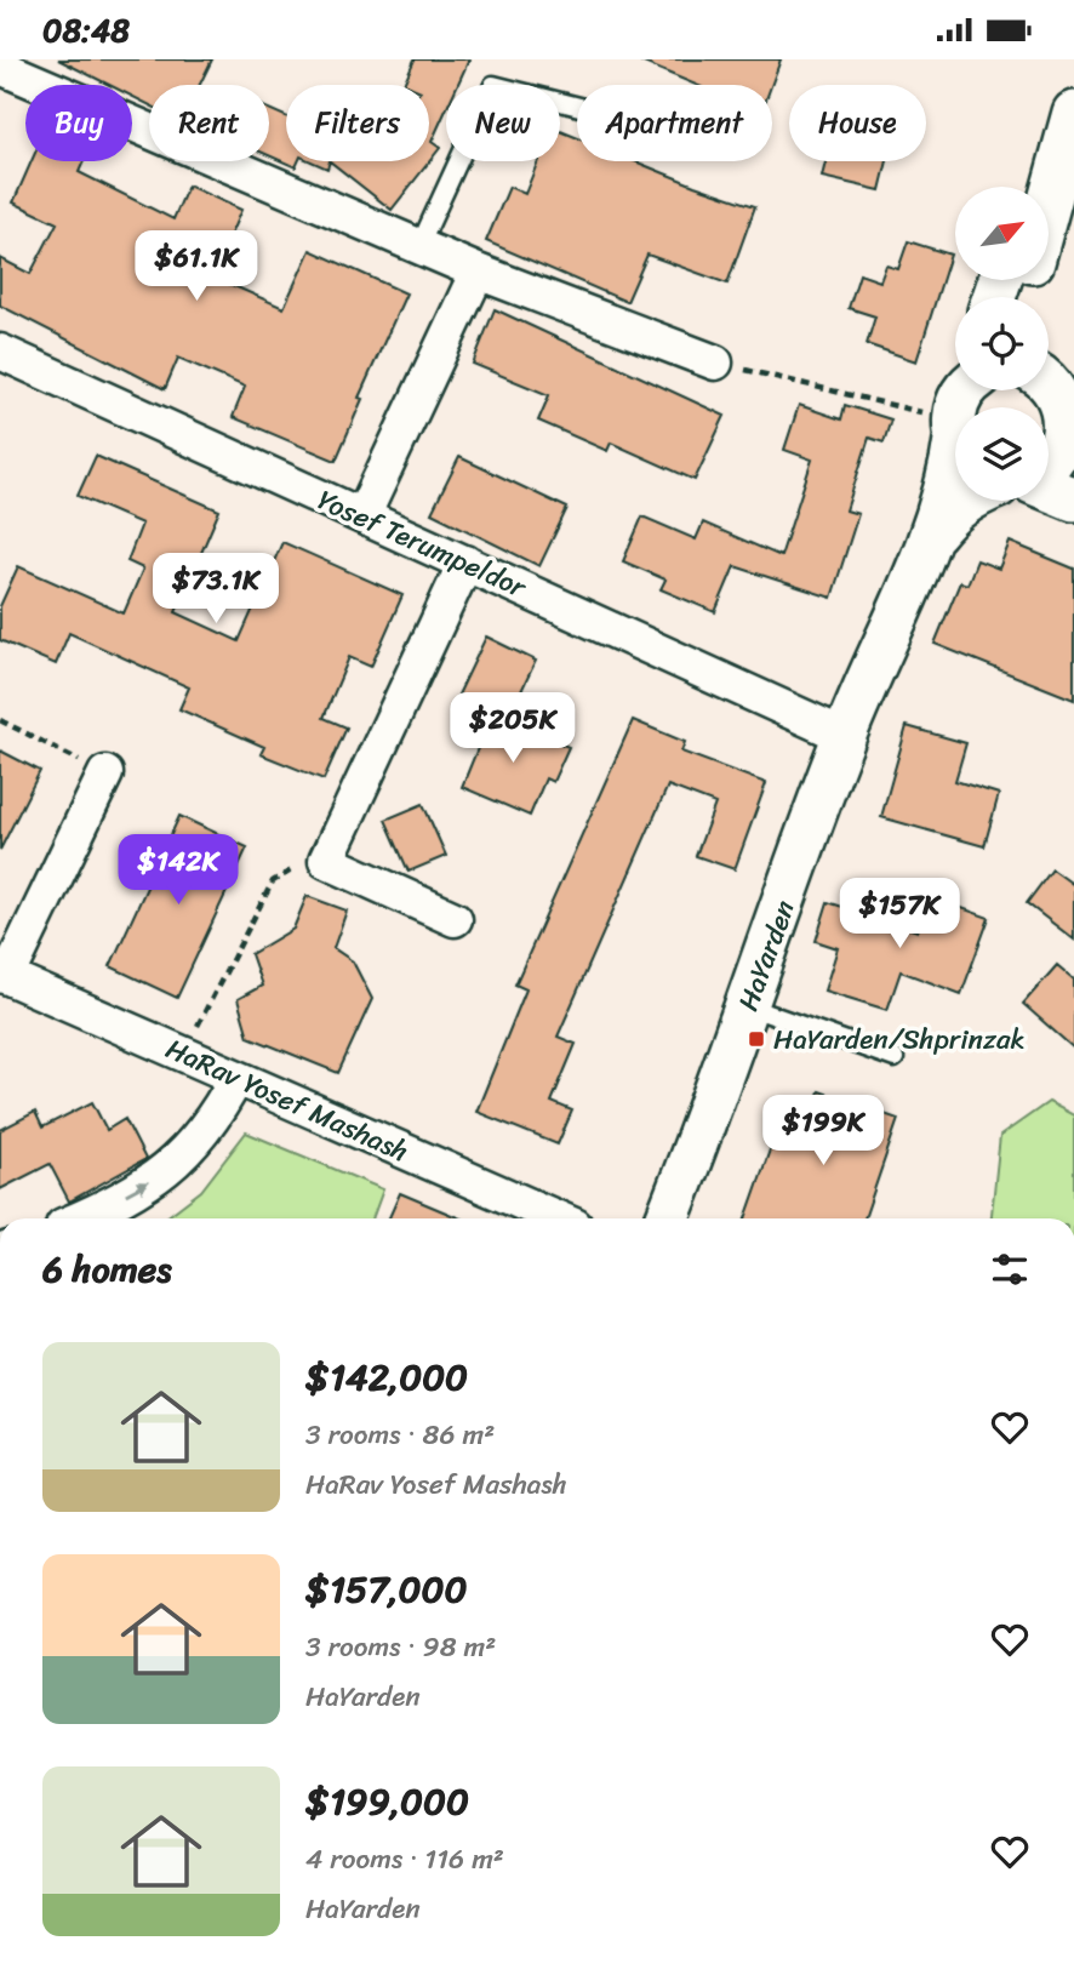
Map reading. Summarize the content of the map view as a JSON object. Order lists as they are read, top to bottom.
{
  "streets": {
    "street": ["Yosef Terumpeldor", "HaYarden", "HaRav Yosef Mashash"]
  },
  "crossings": [
    ["Yosef Terumpeldor", "HaYarden"]
  ],
  "places": {
    "transit": ["HaYarden/Shprinzak"]
  },
  "north": "top right",
  "page": {
    "status": "08:48",
    "chip": [
      "Buy",
      "Rent",
      "Filters",
      "New",
      "Apartment",
      "House"
    ],
    "price": [
      "$61.1K",
      "$73.1K",
      "$205K",
      "$142K",
      "$157K",
      "$199K"
    ],
    "heading": "6 homes",
    "list": [
      {
        "name": "$142,000",
        "note": "3 rooms · 86 m² · HaRav Yosef Mashash"
      },
      {
        "name": "$157,000",
        "note": "3 rooms · 98 m² · HaYarden"
      },
      {
        "name": "$199,000",
        "note": "4 rooms · 116 m² · HaYarden"
      }
    ]
  }
}
